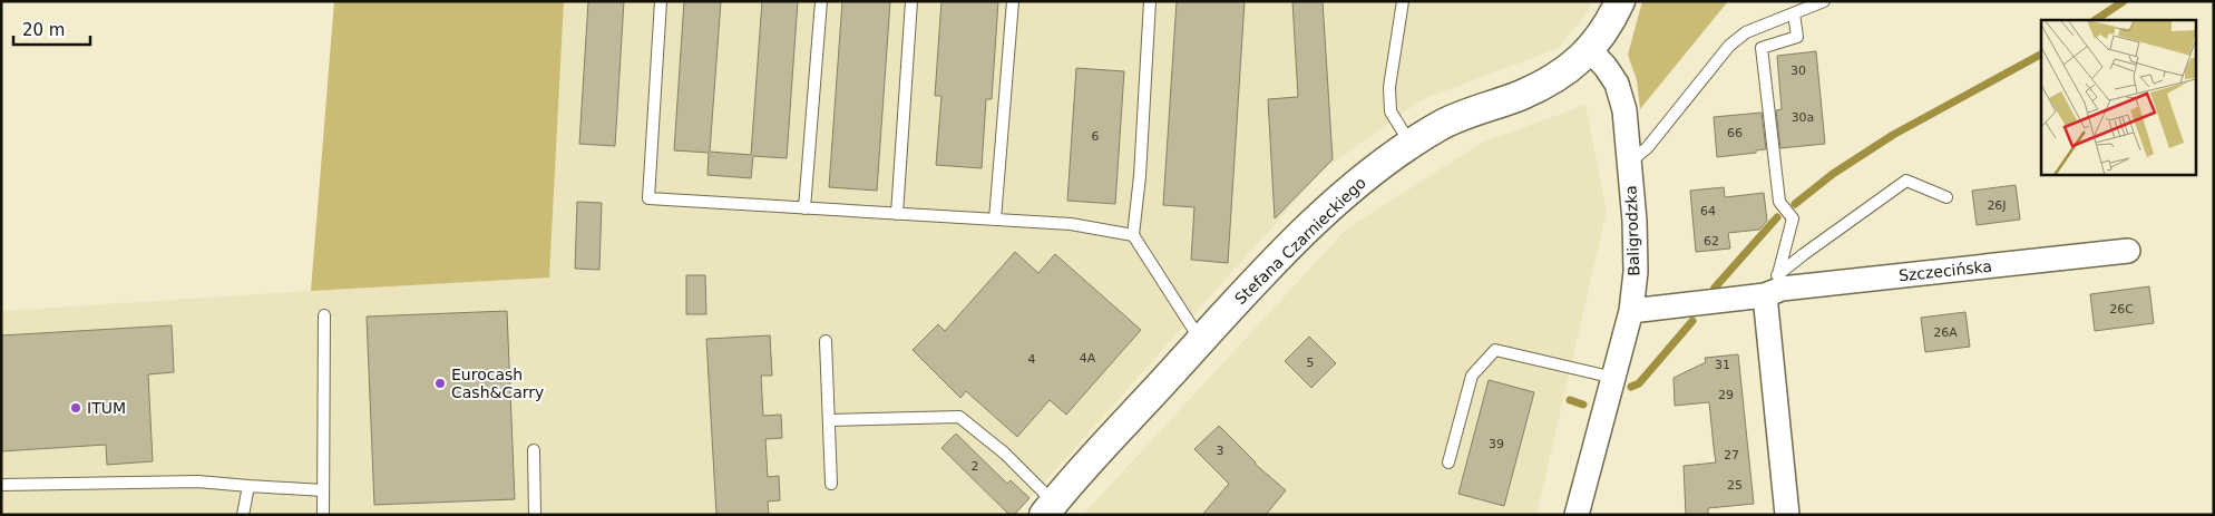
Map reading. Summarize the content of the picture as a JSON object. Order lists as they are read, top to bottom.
{
  "streets": {
    "street": ["Baligrodzka", "Stefana Czarnieckiego", "Szczecińska"]
  },
  "crossings": [
    ["Baligrodzka", "Stefana Czarnieckiego"],
    ["Baligrodzka", "Szczecińska"]
  ],
  "places": ["Eurocash Cash&Carry", "ITUM"],
  "house_numbers": [
    "30",
    "30a",
    "66",
    "6",
    "26J",
    "64",
    "62",
    "26C",
    "26A",
    "4A",
    "4",
    "5",
    "31",
    "29",
    "39",
    "3",
    "27",
    "2",
    "25"
  ],
  "scale_bar": "20 m"
}
